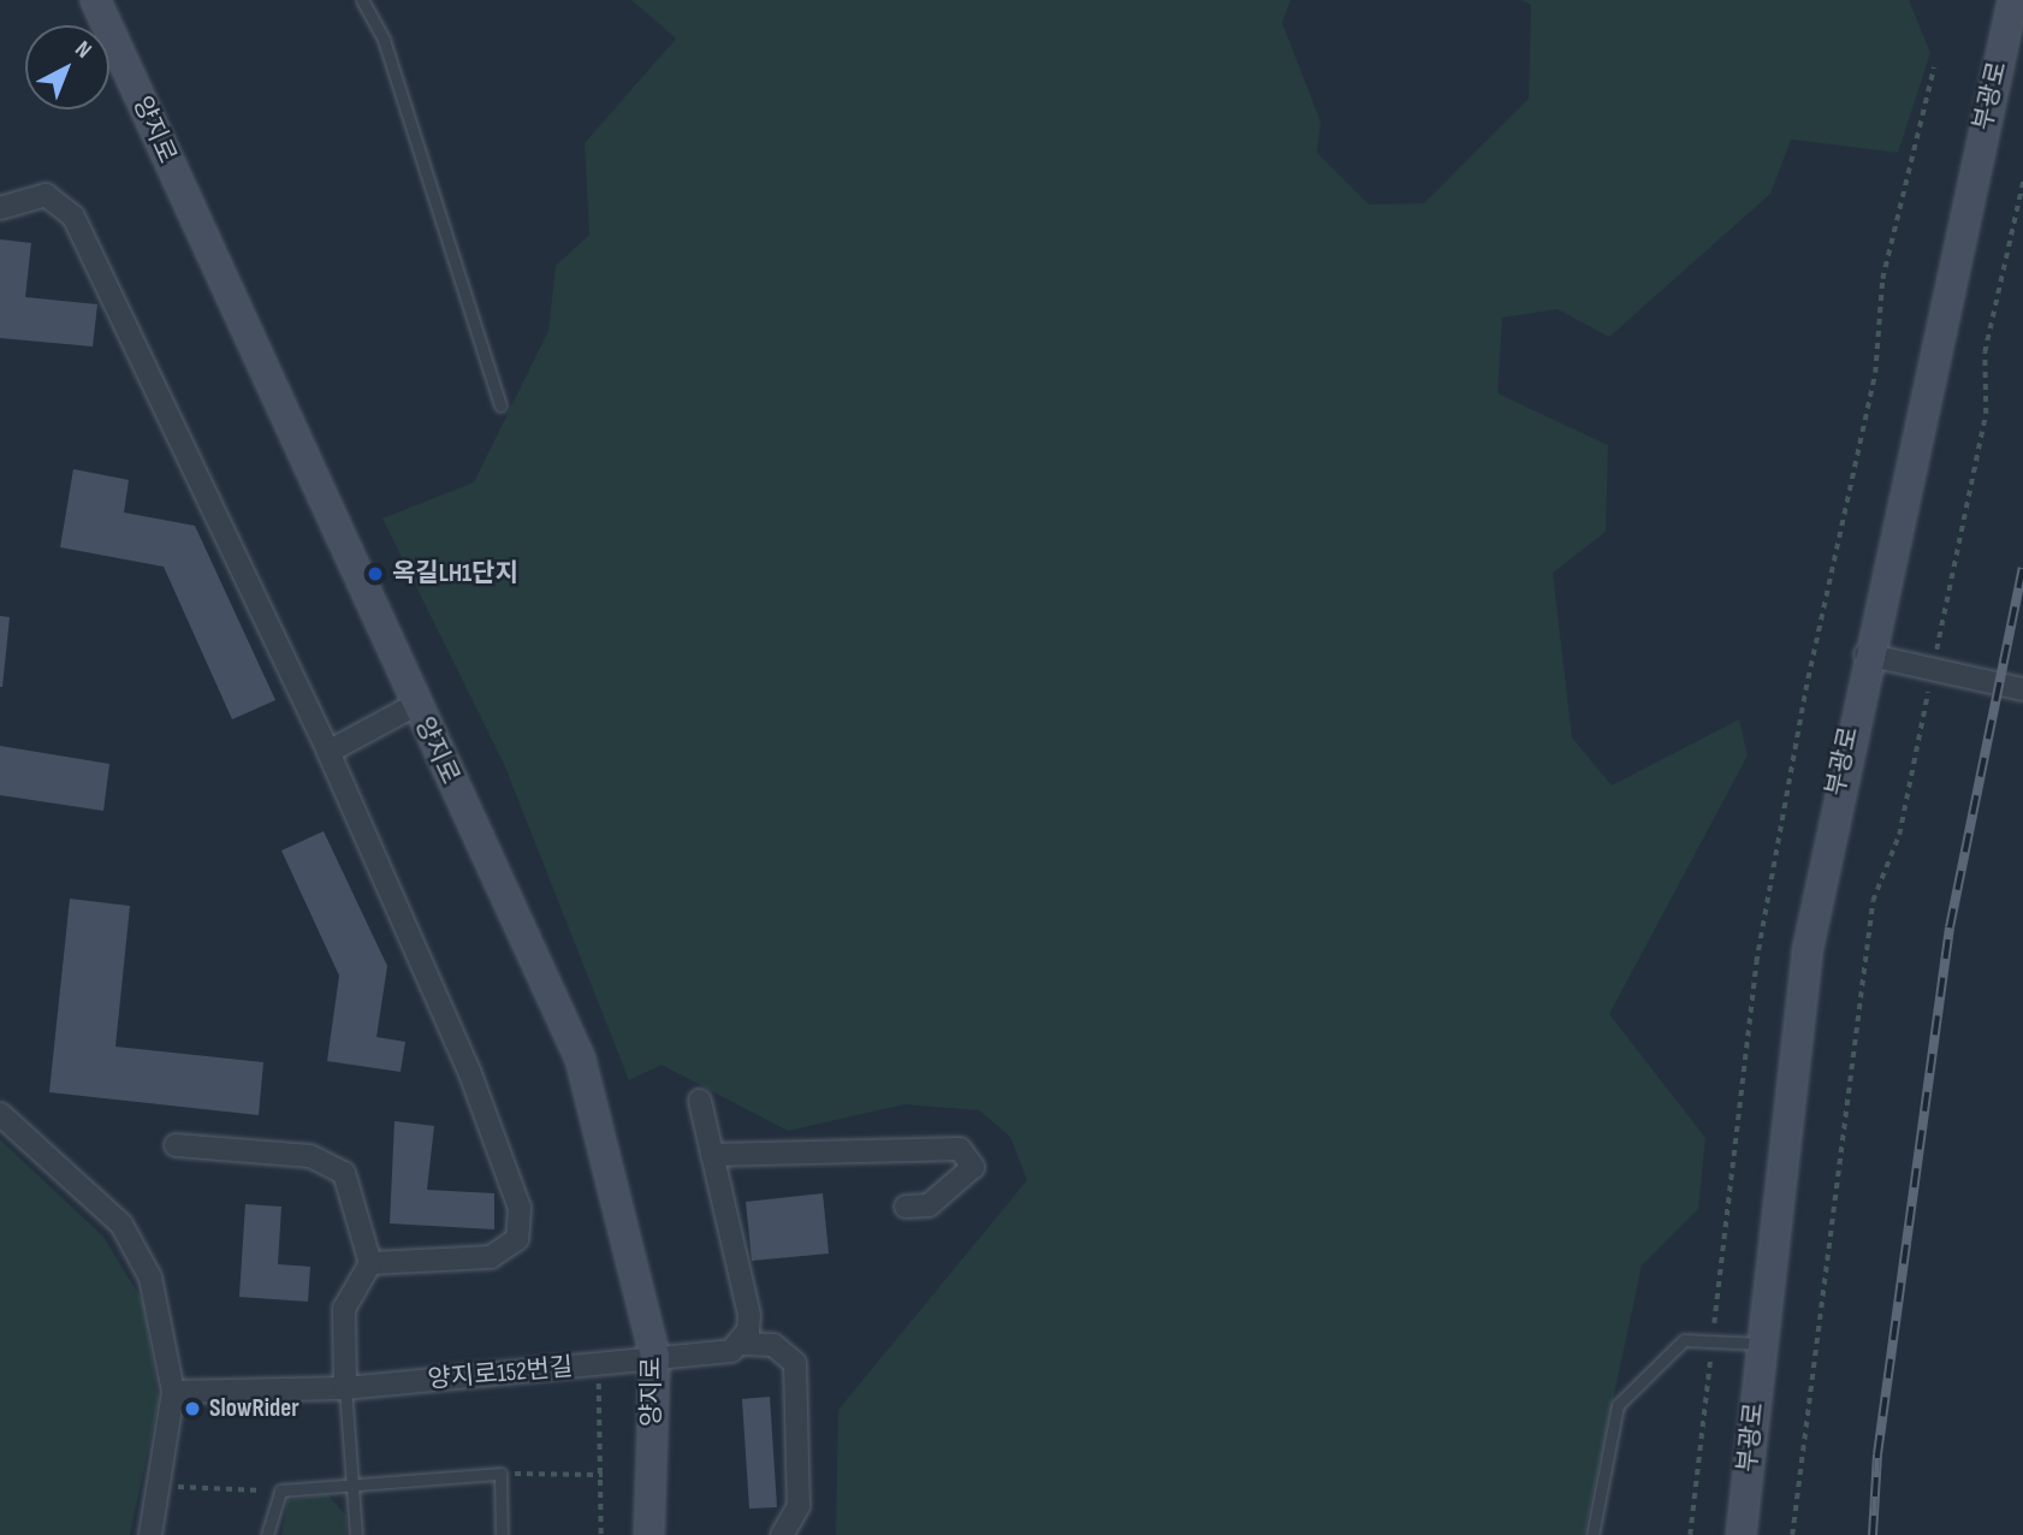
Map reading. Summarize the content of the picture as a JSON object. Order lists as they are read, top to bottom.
{
  "streets": {
    "street": ["부광로", "양지로", "양지로152번길"]
  },
  "crossings": [
    ["양지로", "양지로152번길"]
  ],
  "places": ["옥길LH1단지", "SlowRider"],
  "north": "top right"
}
